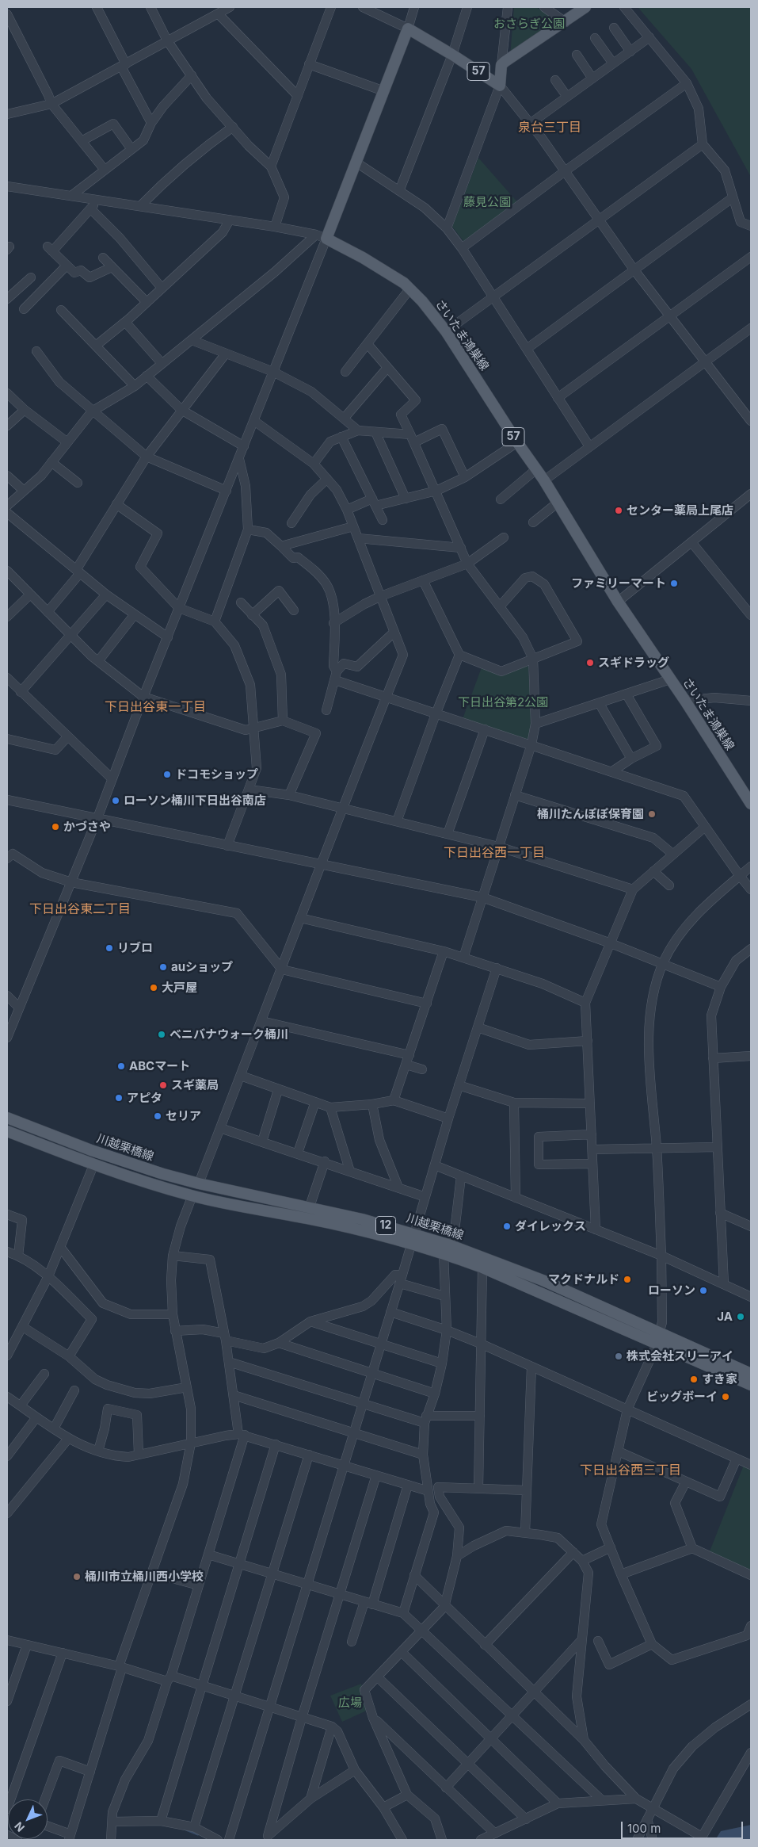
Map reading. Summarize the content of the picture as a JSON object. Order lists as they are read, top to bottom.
{
  "streets": {
    "main road": [
      "57",
      "さいたま鴻巣線",
      "川越栗橋線",
      "12"
    ]
  },
  "districts": [
    "泉台三丁目",
    "下日出谷東一丁目",
    "下日出谷西一丁目",
    "下日出谷東二丁目",
    "下日出谷西三丁目"
  ],
  "parks": [
    "おさらぎ公園",
    "藤見公園",
    "下日出谷第2公園",
    "広場"
  ],
  "places": [
    "センター薬局上尾店",
    "ファミリーマート",
    "スギドラッグ",
    "ドコモショップ",
    "ローソン桶川下日出谷南店",
    "桶川たんぽぽ保育園",
    "かづさや",
    "リブロ",
    "auショップ",
    "大戸屋",
    "ベニバナウォーク桶川",
    "ABCマート",
    "スギ薬局",
    "アピタ",
    "セリア",
    "ダイレックス",
    "マクドナルド",
    "ローソン",
    "JA",
    "株式会社スリーアイ",
    "すき家",
    "ビッグボーイ",
    "桶川市立桶川西小学校"
  ],
  "scale_bar": "100 m",
  "north": "bottom left"
}
